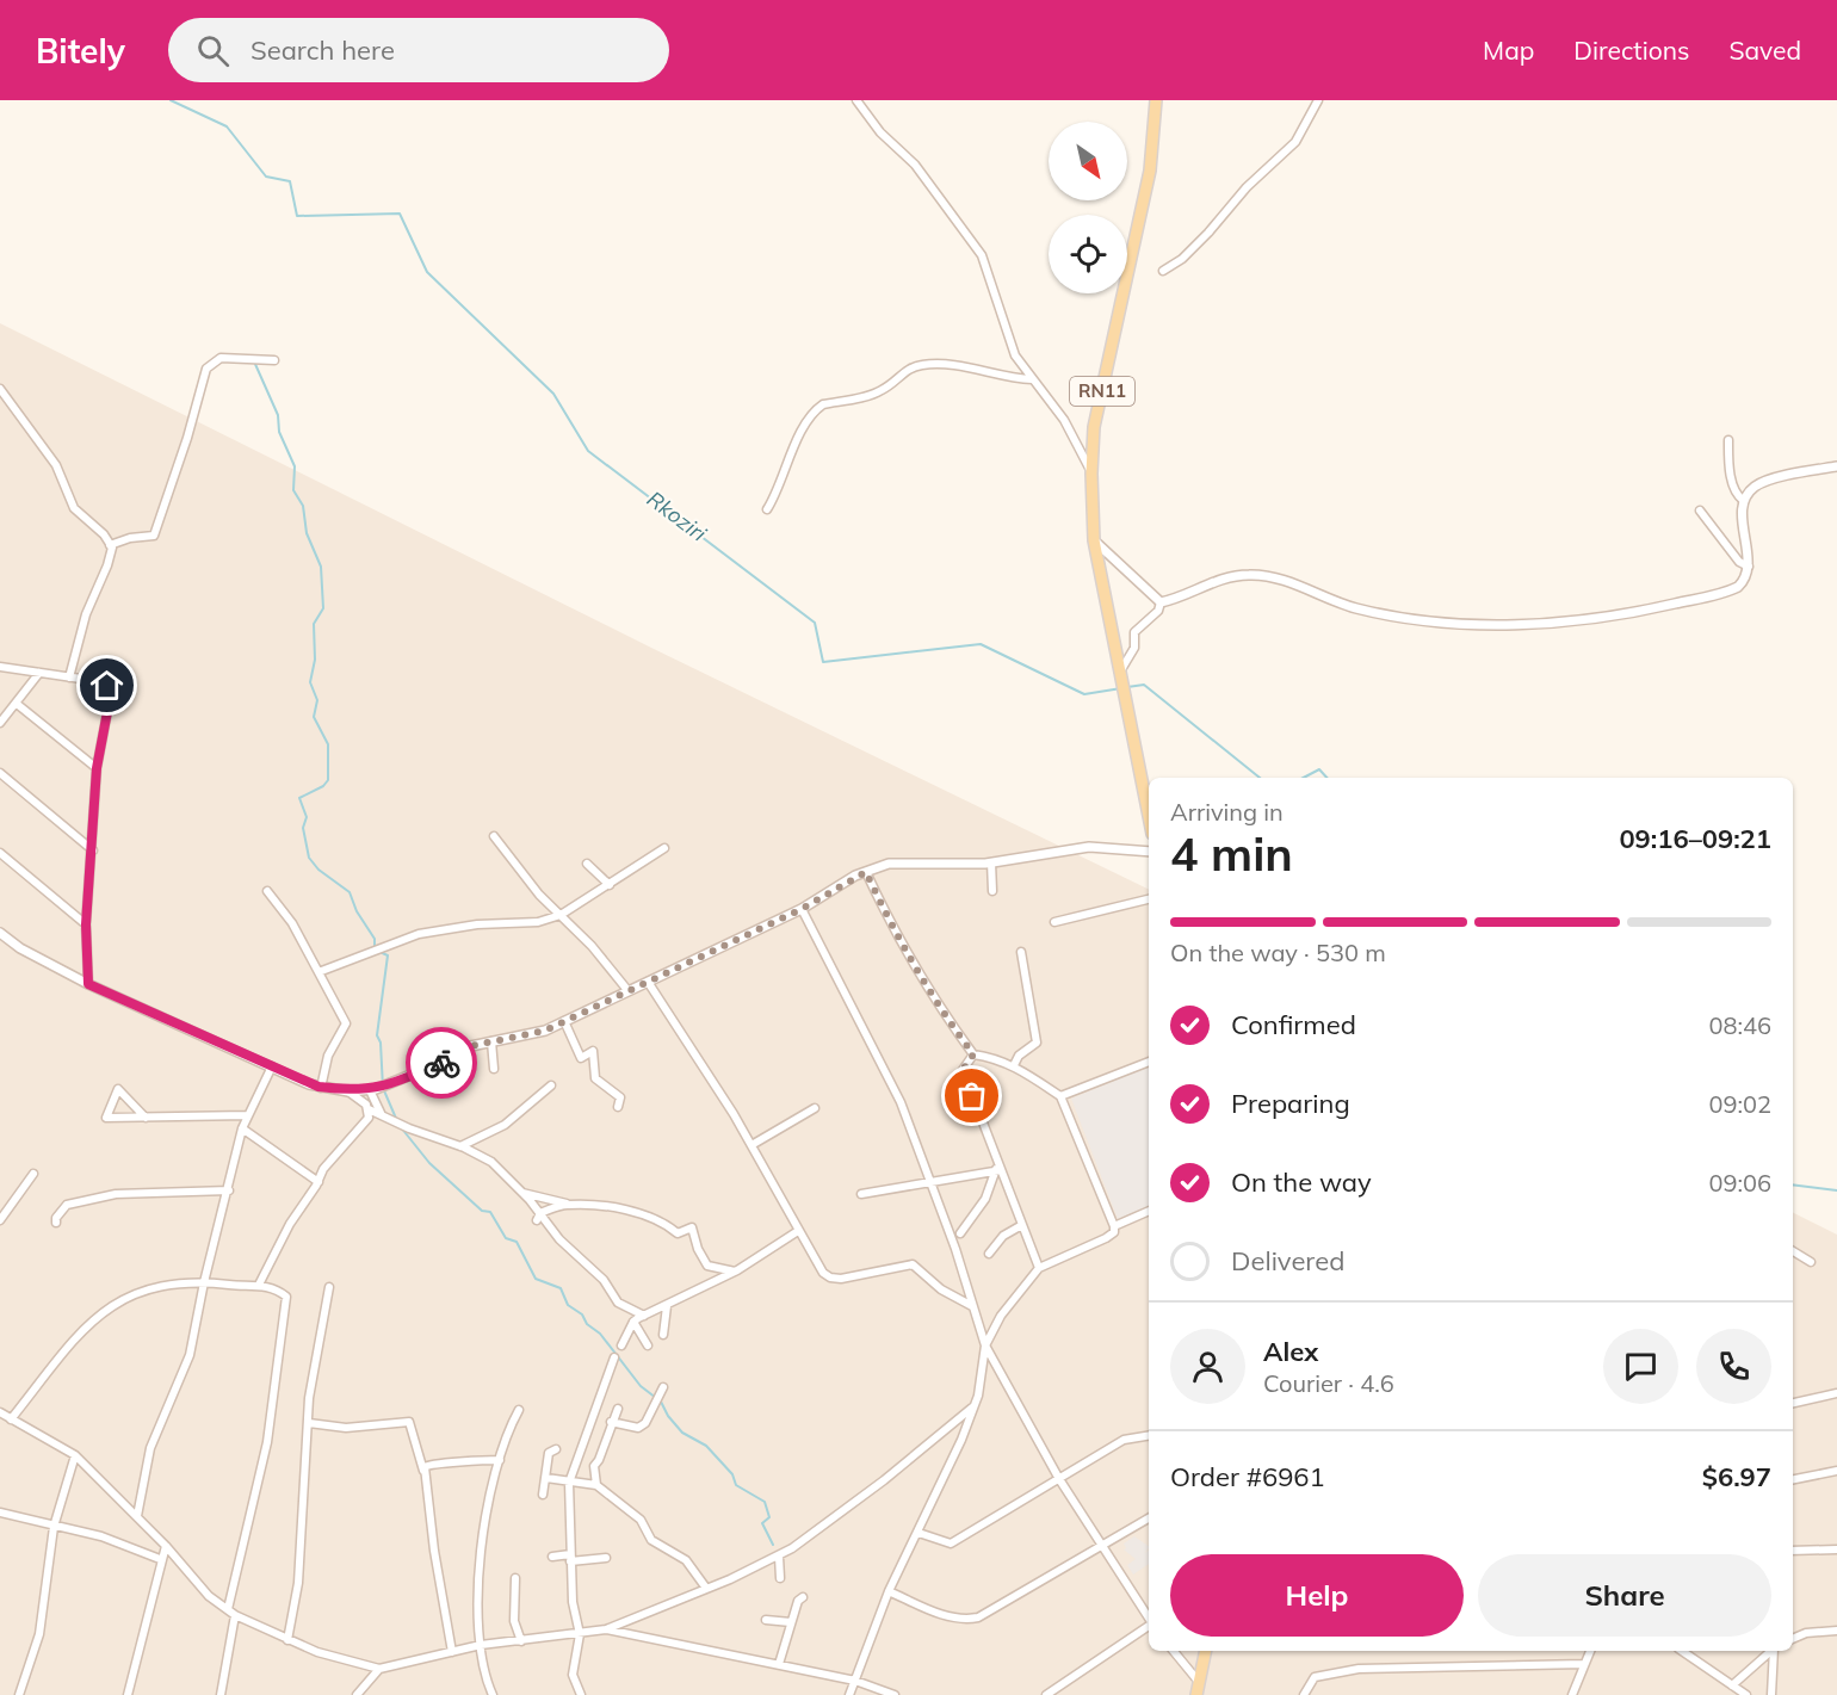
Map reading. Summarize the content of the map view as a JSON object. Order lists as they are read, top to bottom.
{
  "streets": {
    "main road": ["RN11"]
  },
  "water": ["Rkoziri"],
  "north": "bottom right",
  "page": {
    "header": "Bitely",
    "search": "Search here",
    "nav": ["Map", "Directions", "Saved"],
    "heading": ["4 min", "Arriving in", "09:16–09:21"],
    "panel": [
      "Alex",
      "Courier · 4.6",
      "Order #6961",
      "$6.97"
    ],
    "bar": "On the way · 530 m",
    "list": [
      ["Confirmed", "08:46"],
      ["Preparing", "09:02"],
      ["On the way", "09:06"],
      "Delivered"
    ],
    "buttons": ["Help", "Share"]
  }
}
